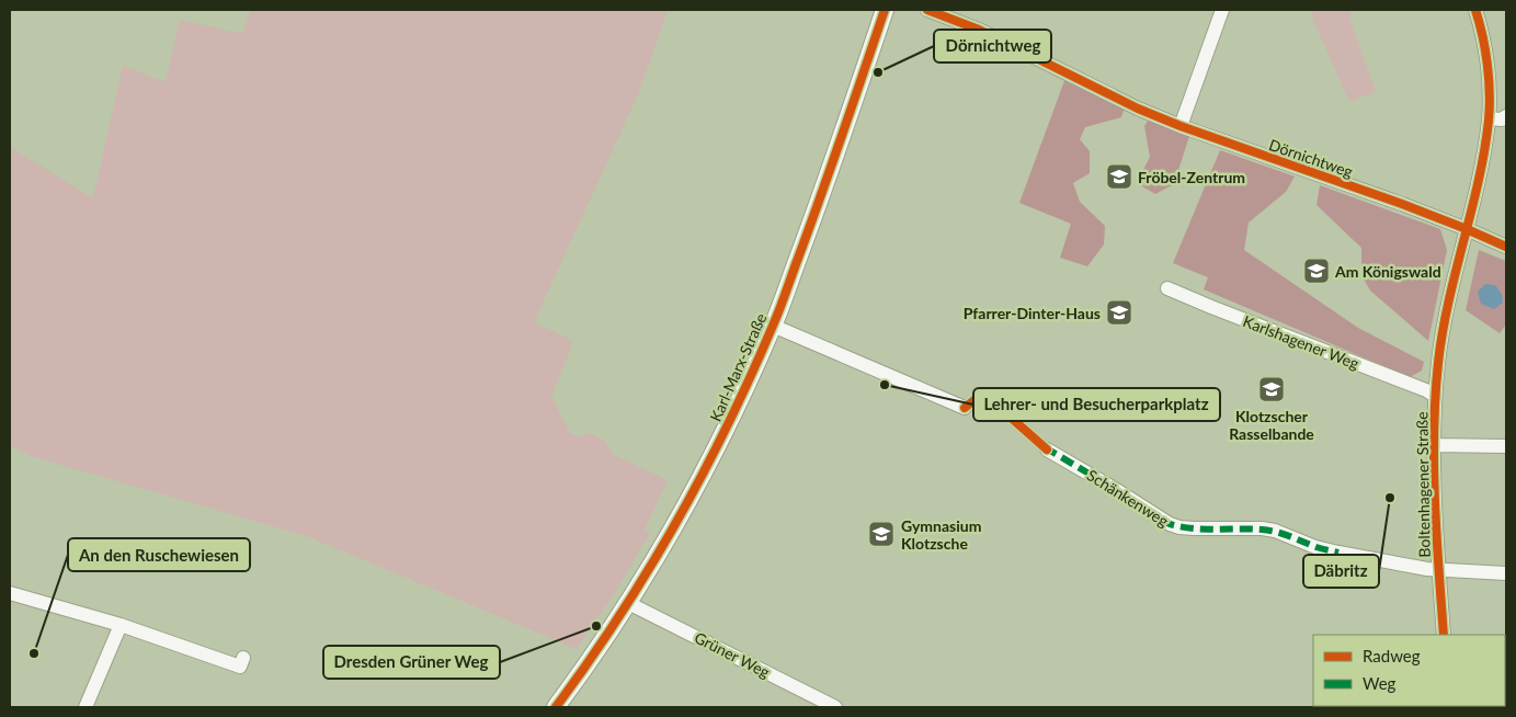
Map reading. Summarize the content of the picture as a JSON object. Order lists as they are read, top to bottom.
{
  "streets": {
    "main road": ["Karl-Marx-Straße"],
    "street": [
      "Dörnichtweg",
      "Karlshagener Weg",
      "Boltenhagener Straße",
      "Schänkenweg",
      "Grüner Weg"
    ]
  },
  "crossings": [
    ["Dörnichtweg", "Boltenhagener Straße"],
    ["Karlshagener Weg", "Boltenhagener Straße"],
    ["Karl-Marx-Straße", "Grüner Weg"],
    ["Boltenhagener Straße", "Schänkenweg"]
  ],
  "places": {
    "other": [
      "Dörnichtweg",
      "Lehrer- und Besucherparkplatz",
      "Däbritz",
      "Dresden Grüner Weg",
      "An den Ruschewiesen"
    ],
    "school or university": [
      "Fröbel-Zentrum",
      "Am Königswald",
      "Pfarrer-Dinter-Haus",
      "Klotzscher Rasselbande",
      "Gymnasium Klotzsche"
    ]
  },
  "legend": ["Radweg", "Weg"]
}
